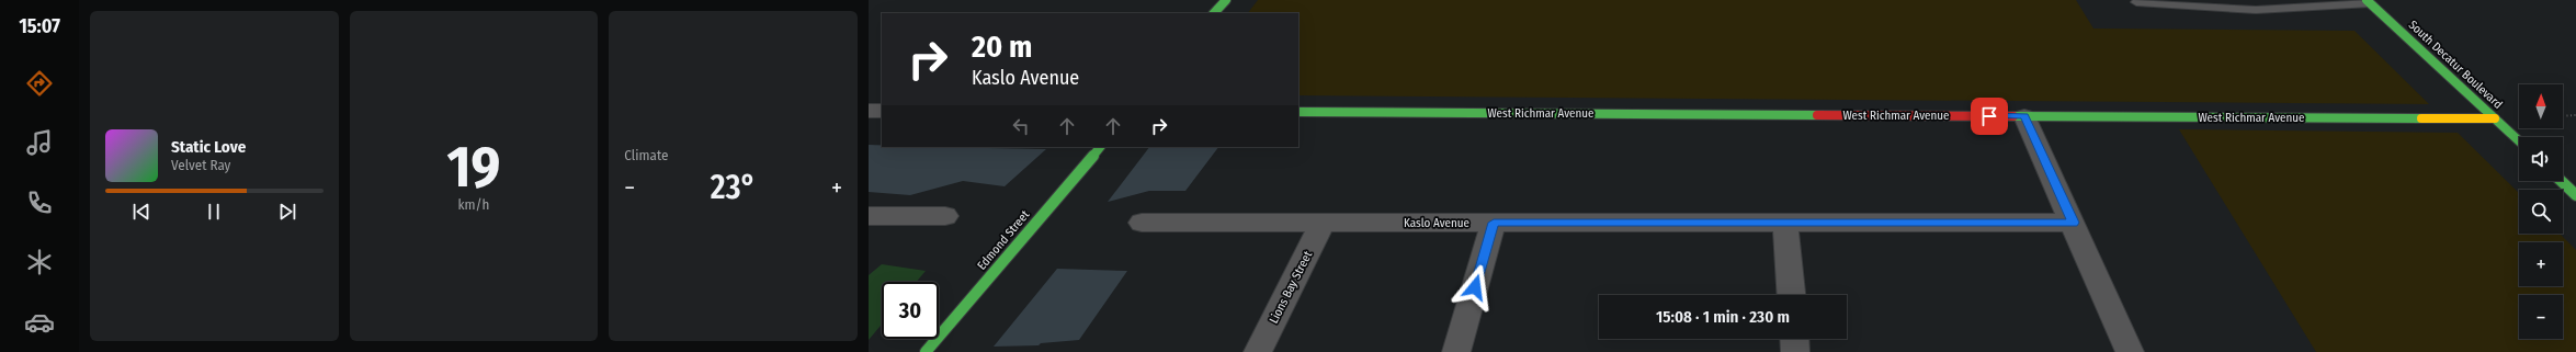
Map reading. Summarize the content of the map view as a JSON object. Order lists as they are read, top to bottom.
{
  "streets": {
    "street": [
      "South Decatur Boulevard",
      "West Richmar Avenue",
      "Kaslo Avenue",
      "Edmond Street",
      "Lions Bay Street"
    ]
  },
  "crossings": [
    ["South Decatur Boulevard", "West Richmar Avenue"],
    ["Kaslo Avenue", "Lions Bay Street"]
  ],
  "north": "top",
  "page": {
    "tabs": "15:07",
    "tile": [
      ["19", "km/h"],
      "Climate"
    ],
    "turn": ["20 m", "Kaslo Avenue"],
    "map_buttons": ["+", "−"],
    "song": ["Static Love", "Velvet Ray"],
    "heat": ["−", "23°", "+"],
    "limit": "30",
    "trip": "15:08 · 1 min · 230 m"
  }
}
